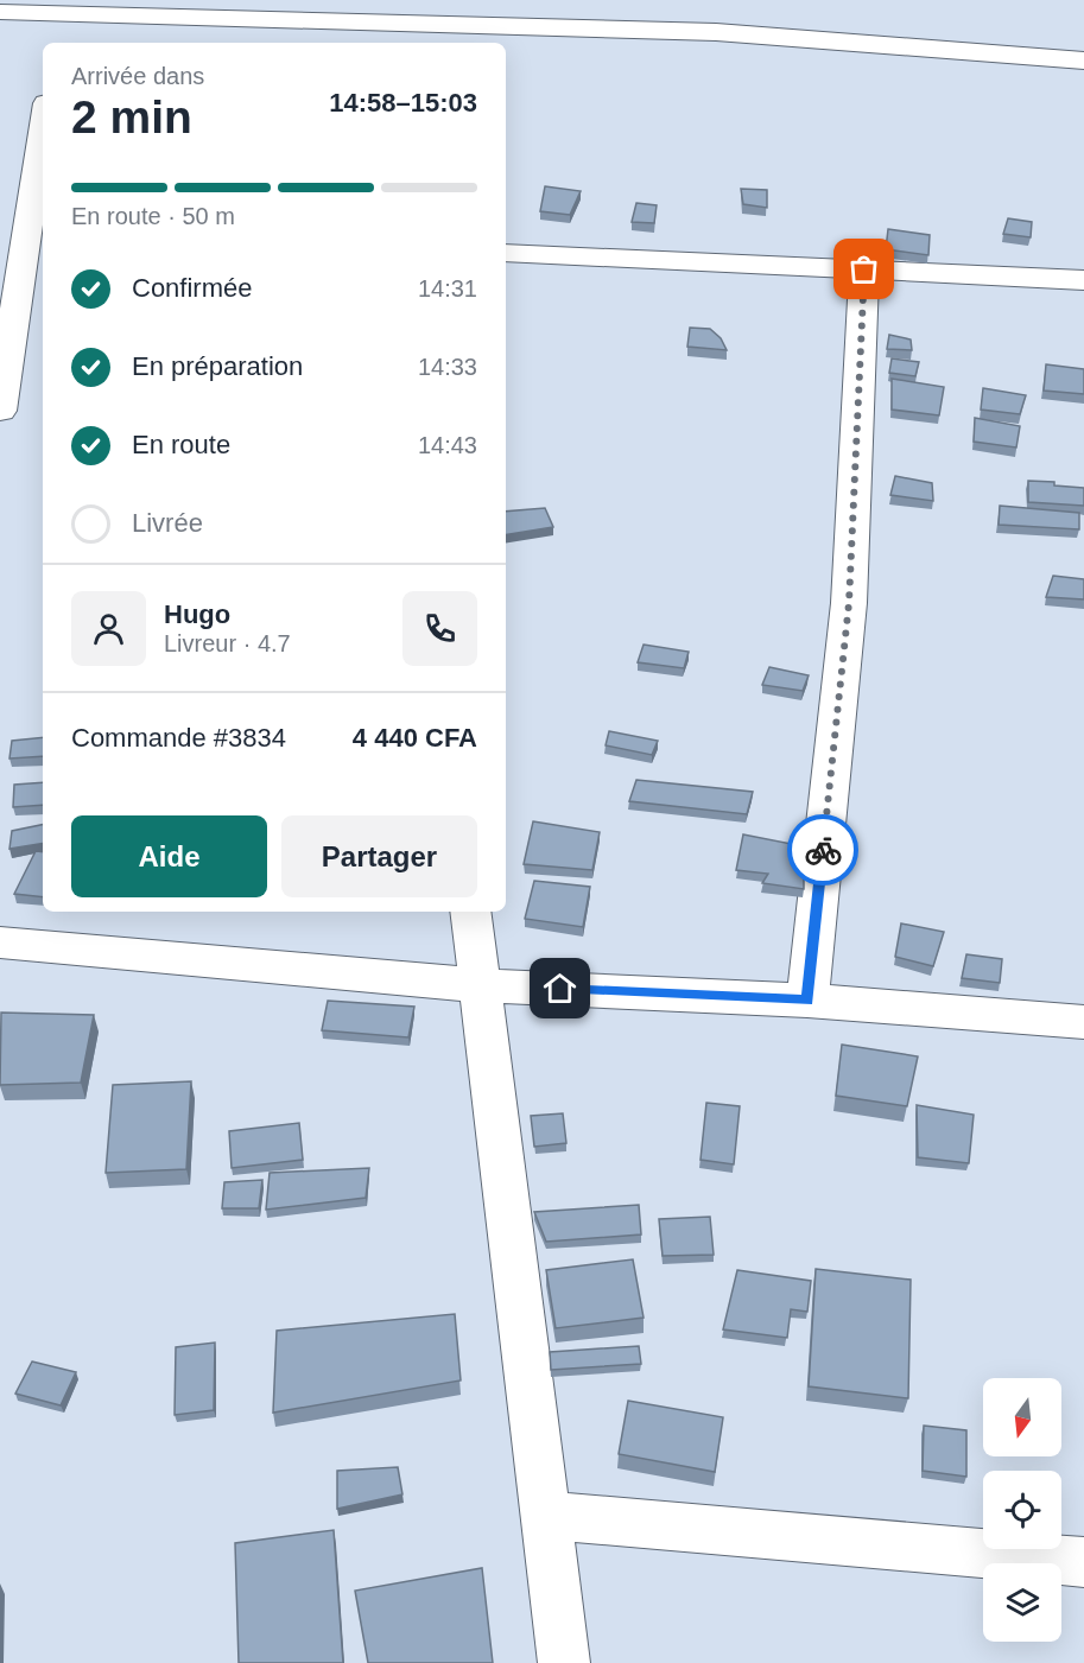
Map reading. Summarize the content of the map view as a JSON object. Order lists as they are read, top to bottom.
{
  "north": "bottom",
  "page": {
    "heading": ["2 min", "Arrivée dans", "14:58–15:03"],
    "panel": [
      "Hugo",
      "Livreur · 4.7",
      "Commande #3834",
      "4 440 CFA"
    ],
    "bar": "En route · 50 m",
    "list": [
      ["Confirmée", "14:31"],
      ["En préparation", "14:33"],
      ["En route", "14:43"],
      "Livrée"
    ],
    "buttons": ["Aide", "Partager"]
  }
}
